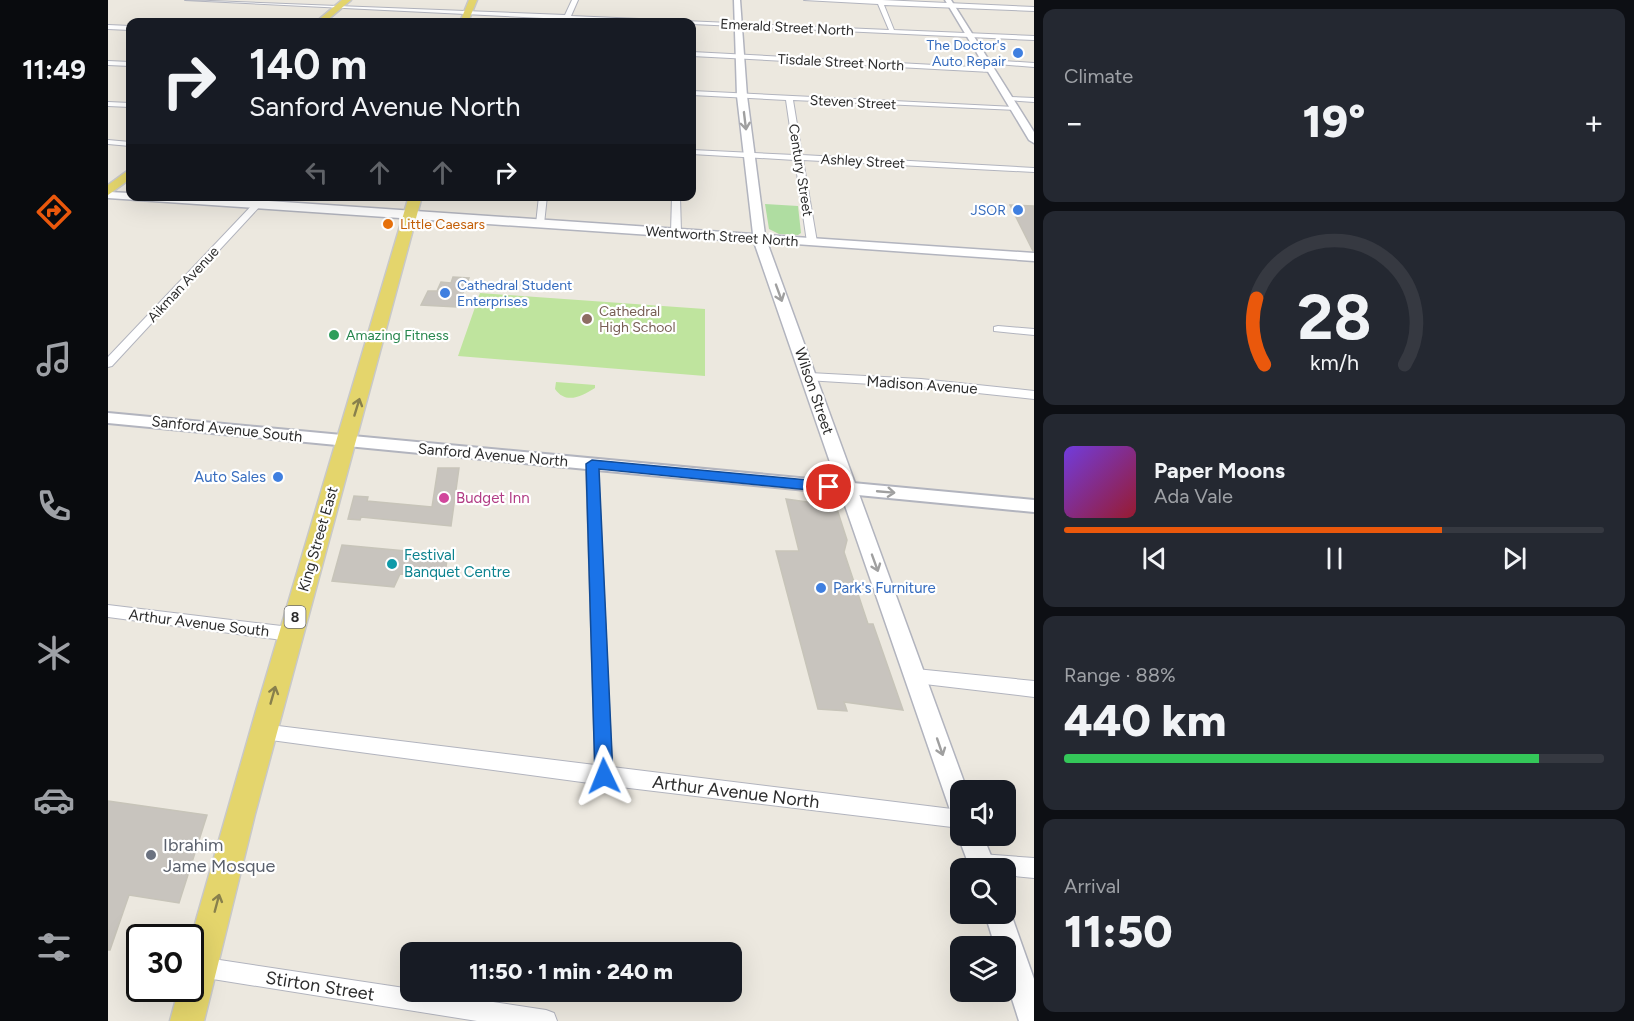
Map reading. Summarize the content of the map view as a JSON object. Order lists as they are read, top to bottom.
{
  "streets": {
    "main road": [
      "Wentworth Street North",
      "Wilson Street",
      "King Street East",
      "8"
    ],
    "street": [
      "Emerald Street North",
      "Tisdale Street North",
      "Steven Street",
      "Ashley Street",
      "Century Street",
      "Aikman Avenue",
      "Madison Avenue",
      "Sanford Avenue South",
      "Sanford Avenue North",
      "Arthur Avenue South",
      "Arthur Avenue North",
      "Stirton Street"
    ]
  },
  "crossings": [
    ["Emerald Street North", "Wilson Street"],
    ["Tisdale Street North", "Wilson Street"],
    ["Steven Street", "Century Street"],
    ["Steven Street", "Wilson Street"],
    ["Ashley Street", "Century Street"],
    ["Ashley Street", "Wilson Street"],
    ["Century Street", "Wentworth Street North"],
    ["Wentworth Street North", "Aikman Avenue"],
    ["Wentworth Street North", "Wilson Street"],
    ["Wentworth Street North", "King Street East"],
    ["Madison Avenue", "Wilson Street"],
    ["Wilson Street", "Sanford Avenue North"],
    ["Sanford Avenue South", "Sanford Avenue North"],
    ["Sanford Avenue South", "King Street East"],
    ["Sanford Avenue North", "King Street East"],
    ["King Street East", "Arthur Avenue South"],
    ["King Street East", "Arthur Avenue North"]
  ],
  "one_way": ["Wilson Street", "King Street East"],
  "places": [
    "The Doctor's Auto Repair",
    "JSOR",
    "Little Caesars",
    "Cathedral Student Enterprises",
    "Cathedral High School",
    "Amazing Fitness",
    "Auto Sales",
    "Budget Inn",
    "Festival Banquet Centre",
    "Park's Furniture",
    "Ibrahim Jame Mosque"
  ],
  "page": {
    "tabs": "11:49",
    "tile": [
      "Climate",
      ["Range · 88%", "440 km"],
      ["Arrival", "11:50"]
    ],
    "turn": ["140 m", "Sanford Avenue North"],
    "heat": ["−", "19°", "+"],
    "song": ["Paper Moons", "Ada Vale"],
    "limit": "30",
    "trip": "11:50 · 1 min · 240 m",
    "gauge": ["28", "km/h"]
  }
}
